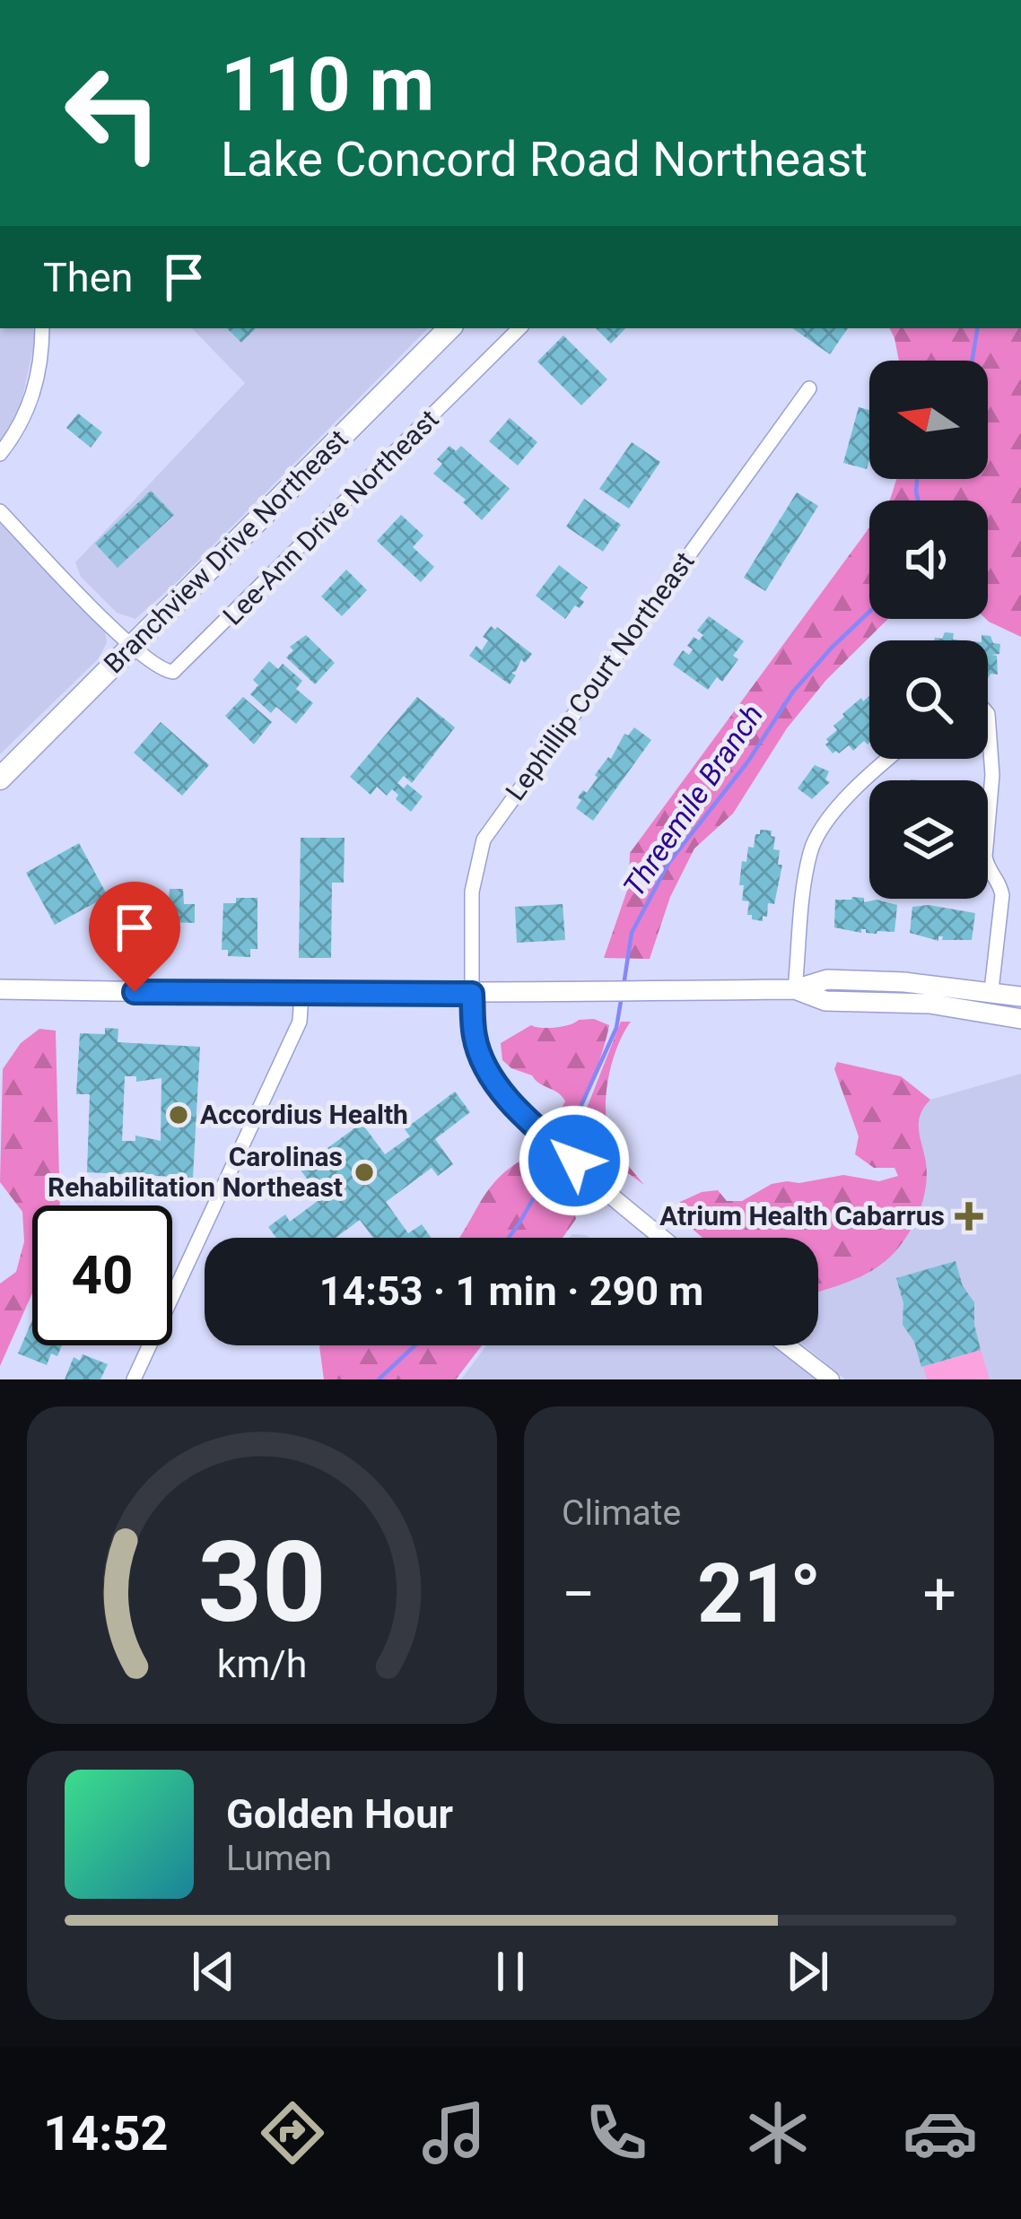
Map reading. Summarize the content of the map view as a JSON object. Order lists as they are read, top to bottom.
{
  "streets": {
    "main road": ["Branchview Drive Northeast"],
    "street": ["Lee-Ann Drive Northeast", "Lephillip Court Northeast"]
  },
  "crossings": [
    ["Lee-Ann Drive Northeast", "Branchview Drive Northeast"]
  ],
  "water": ["Threemile Branch"],
  "places": {
    "other": ["Accordius Health", "Carolinas Rehabilitation Northeast"],
    "health": ["Atrium Health Cabarrus"]
  },
  "north": "left",
  "page": {
    "turn": ["110 m", "Lake Concord Road Northeast"],
    "then": "Then",
    "limit": "40",
    "trip": "14:53 · 1 min · 290 m",
    "tile": "Climate",
    "heat": ["−", "21°", "+"],
    "song": ["Golden Hour", "Lumen"],
    "tabs": "14:52",
    "gauge": ["30", "km/h"]
  }
}
